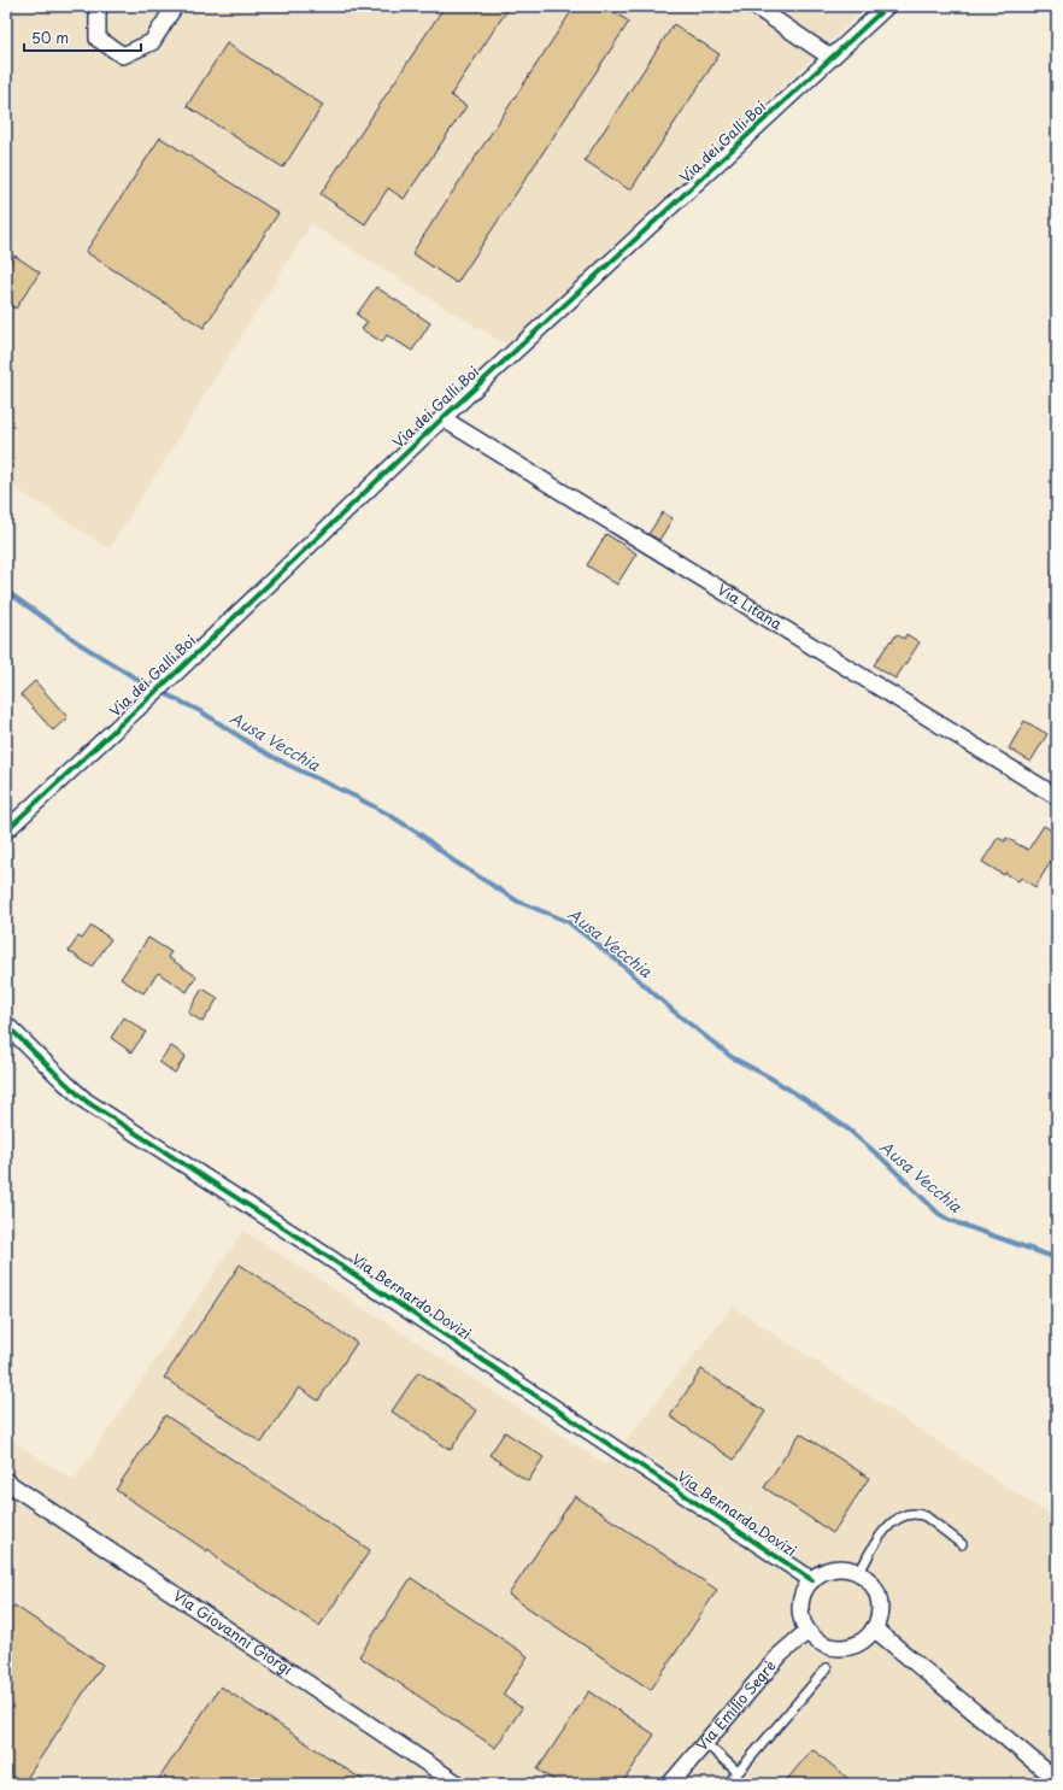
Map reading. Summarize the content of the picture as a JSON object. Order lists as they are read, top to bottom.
{
  "streets": {
    "street": [
      "Via dei Galli Boi",
      "Via Litana",
      "Via Bernardo Dovizi",
      "Via Giovanni Giorgi",
      "Via Emilio Segrè"
    ]
  },
  "crossings": [
    ["Via dei Galli Boi", "Via Litana"],
    ["Via Bernardo Dovizi", "Via Emilio Segrè"]
  ],
  "water": ["Ausa Vecchia"],
  "scale_bar": "50 m"
}
